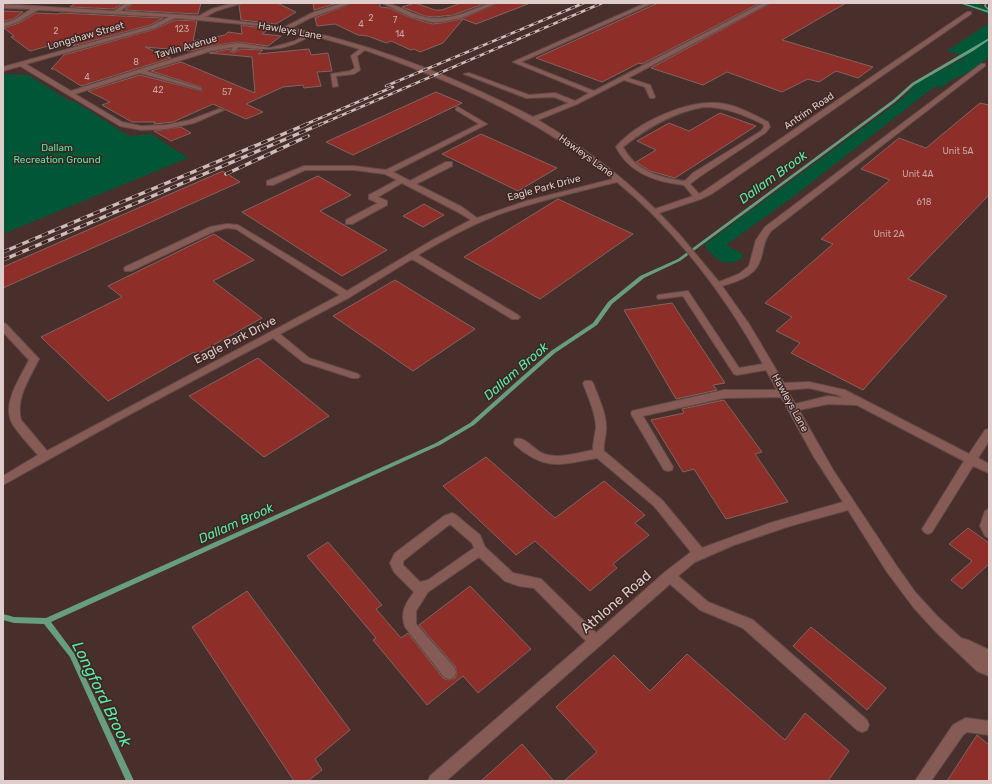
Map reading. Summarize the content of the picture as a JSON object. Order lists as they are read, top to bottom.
{
  "streets": {
    "street": [
      "Hawleys Lane",
      "Longshaw Street",
      "Tavlin Avenue",
      "Antrim Road",
      "Eagle Park Drive",
      "Athlone Road"
    ]
  },
  "crossings": [
    ["Hawleys Lane", "Longshaw Street"],
    ["Hawleys Lane", "Tavlin Avenue"],
    ["Hawleys Lane", "Antrim Road"],
    ["Hawleys Lane", "Eagle Park Drive"],
    ["Hawleys Lane", "Athlone Road"]
  ],
  "water": ["Dallam Brook", "Longford Brook"],
  "parks": ["Dallam Recreation Ground"],
  "house_numbers": [
    "2",
    "7",
    "4",
    "123",
    "2",
    "14",
    "8",
    "4",
    "42",
    "57",
    "Unit 5A",
    "Unit 4A",
    "618",
    "Unit 2A"
  ]
}
